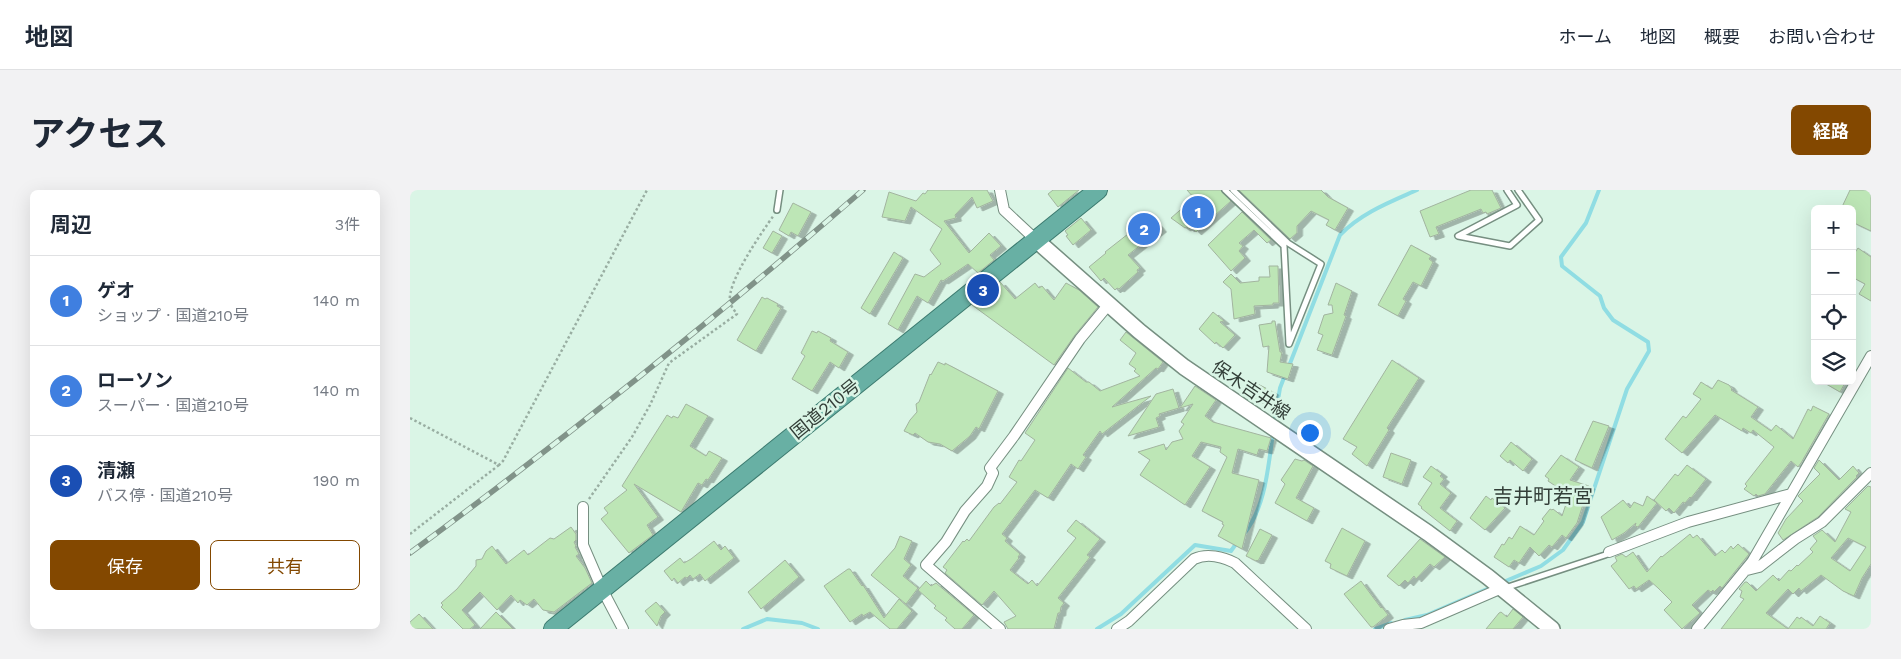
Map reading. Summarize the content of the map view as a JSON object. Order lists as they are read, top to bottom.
{
  "streets": {
    "highway": ["国道210号"],
    "main road": ["保木吉井線"]
  },
  "crossings": [
    ["保木吉井線", "国道210号"]
  ],
  "districts": ["吉井町若宮"],
  "page": {
    "header": "地図",
    "nav": [
      "ホーム",
      "地図",
      "概要",
      "お問い合わせ"
    ],
    "title": "アクセス",
    "buttons": [
      "経路",
      ["保存", "共有"]
    ],
    "heading": ["周辺", "3件"],
    "pins": ["1", "2", "3"],
    "map_buttons": ["+", "−"],
    "list": [
      {
        "mark": "1",
        "name": "ゲオ",
        "note": "ショップ · 国道210号",
        "value": "140 m"
      },
      {
        "mark": "2",
        "name": "ローソン",
        "note": "スーパー · 国道210号",
        "value": "140 m"
      },
      {
        "mark": "3",
        "name": "清瀬",
        "note": "バス停 · 国道210号",
        "value": "190 m"
      }
    ]
  }
}
